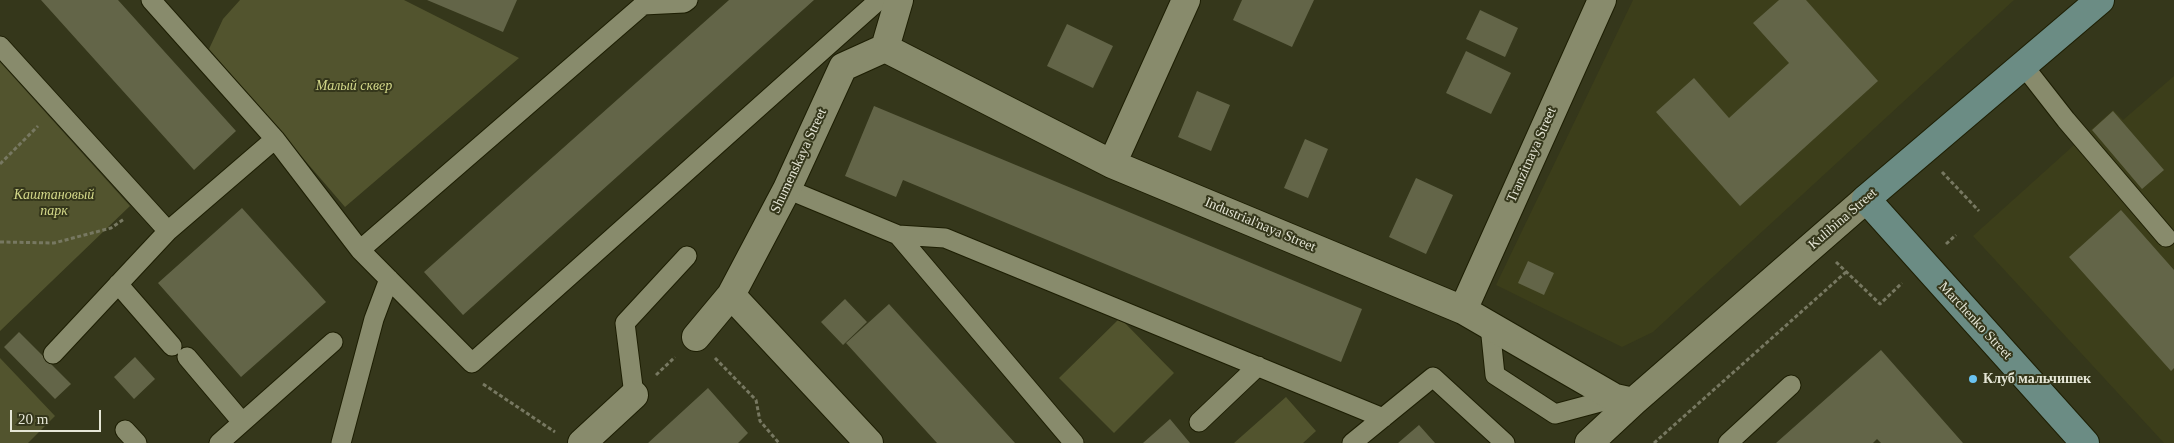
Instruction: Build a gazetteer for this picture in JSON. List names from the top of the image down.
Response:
{
  "streets": {
    "street": [
      "Tranzitnaya Street",
      "Shumenskaya Street",
      "Kulibina Street",
      "Industrial'naya Street",
      "Marchenko Street"
    ]
  },
  "crossings": [
    ["Tranzitnaya Street", "Industrial'naya Street"],
    ["Shumenskaya Street", "Industrial'naya Street"],
    ["Kulibina Street", "Industrial'naya Street"],
    ["Kulibina Street", "Marchenko Street"]
  ],
  "parks": ["Малый сквер", "Каштановый парк"],
  "places": ["Клуб мальчишек"],
  "scale_bar": "20 m"
}
